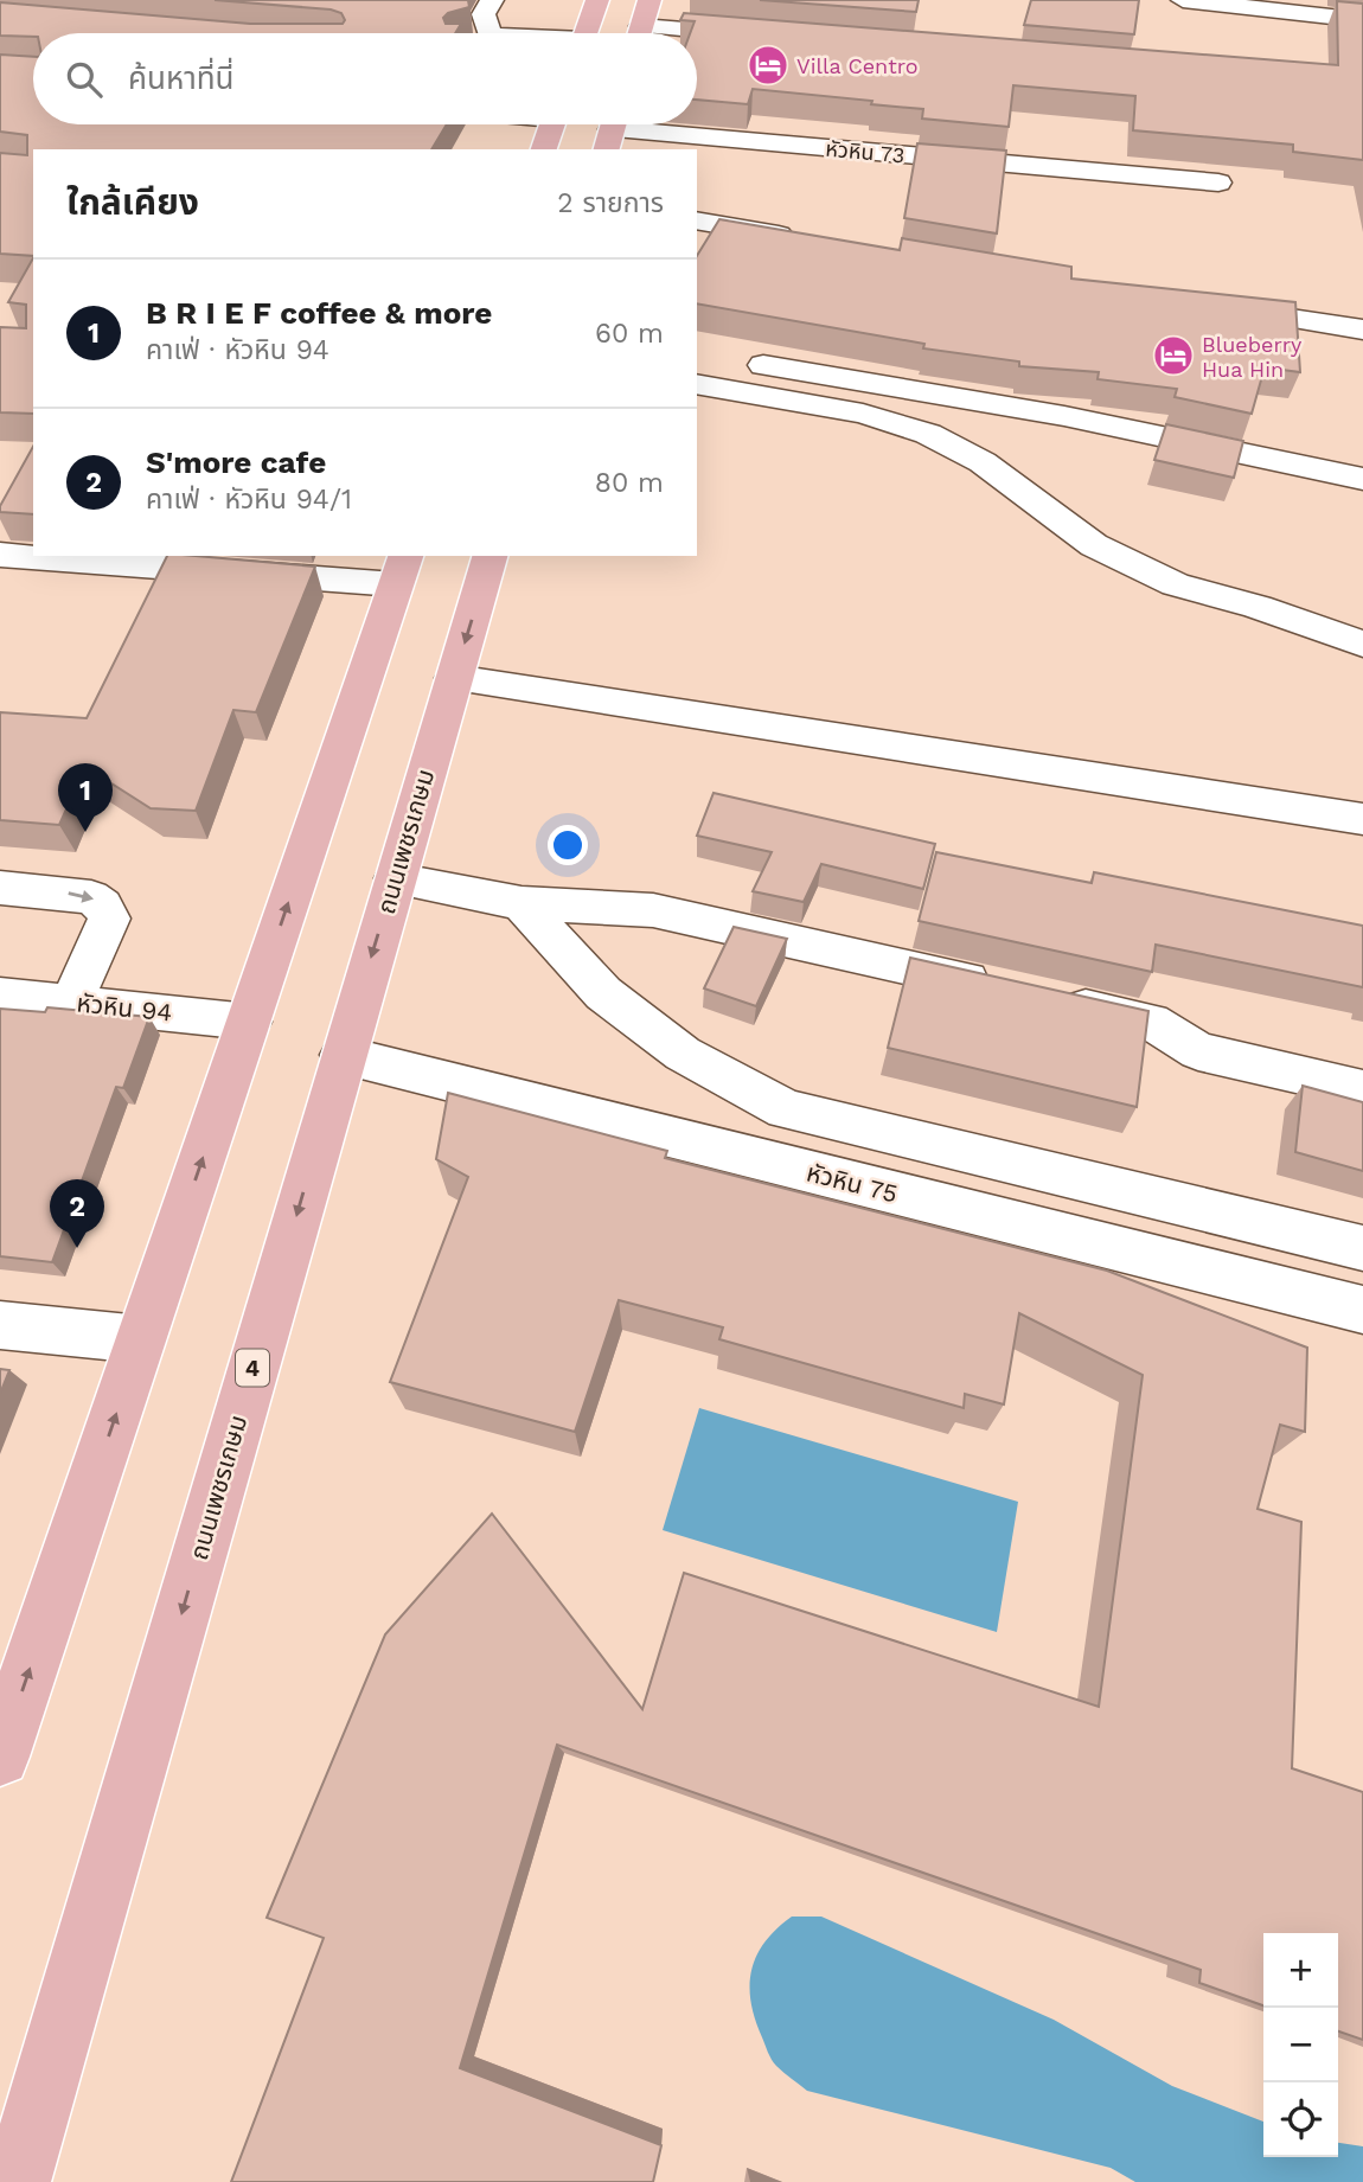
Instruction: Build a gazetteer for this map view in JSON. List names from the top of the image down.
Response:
{
  "streets": {
    "main road": ["ถนนเพชรเกษม", "4"],
    "street": ["หัวหิน 73", "หัวหิน 94", "หัวหิน 75"]
  },
  "crossings": [
    ["ถนนเพชรเกษม", "หัวหิน 75"]
  ],
  "places": {
    "hotel": ["Villa Centro", "Blueberry Hua Hin"]
  },
  "page": {
    "search": "ค้นหาที่นี่",
    "heading": ["ใกล้เคียง", "2 รายการ"],
    "list": [
      {
        "mark": "1",
        "name": "B R I E F coffee & more",
        "note": "คาเฟ่ · หัวหิน 94",
        "value": "60 m"
      },
      {
        "mark": "2",
        "name": "S'more cafe",
        "note": "คาเฟ่ · หัวหิน 94/1",
        "value": "80 m"
      }
    ],
    "pins": ["1", "2"],
    "map_buttons": ["+", "−"]
  }
}
